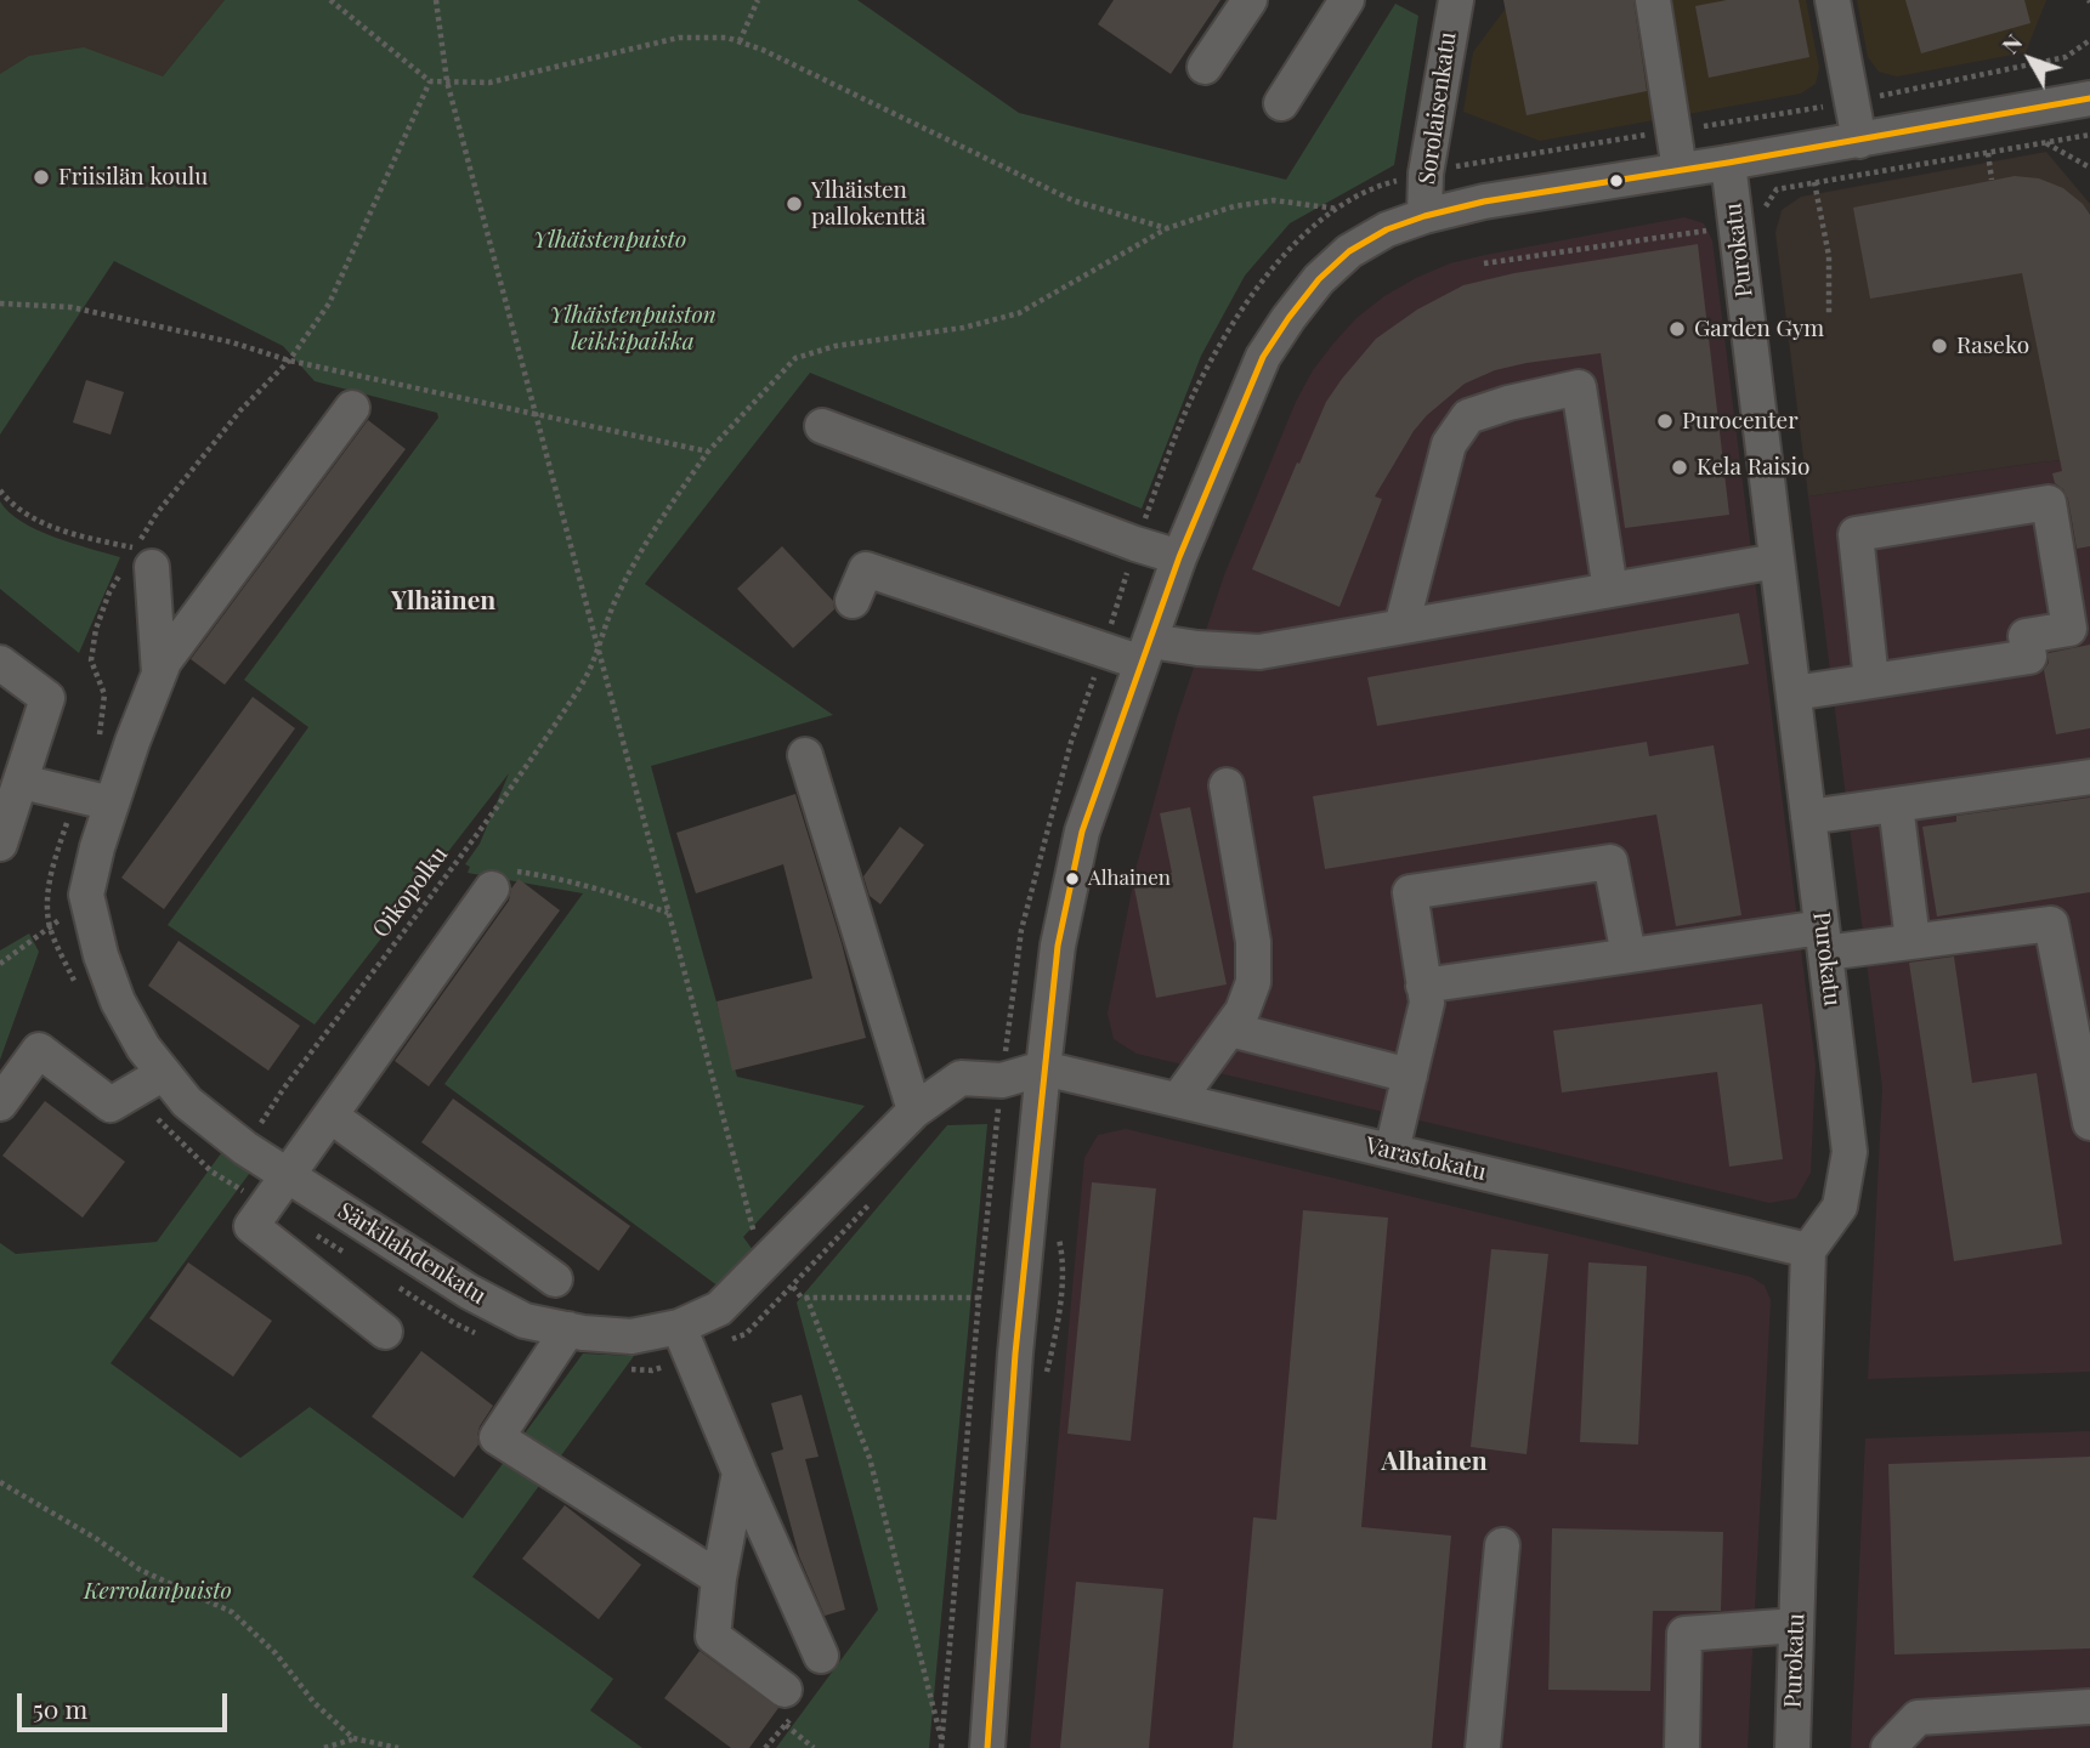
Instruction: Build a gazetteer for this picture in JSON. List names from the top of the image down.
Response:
{
  "streets": {
    "street": [
      "Sorolaisenkatu",
      "Purokatu",
      "Varastokatu",
      "Särkilahdenkatu"
    ],
    "path": ["Oikopolku"]
  },
  "crossings": [
    ["Purokatu", "Varastokatu"],
    ["Oikopolku", "Särkilahdenkatu"],
    ["Varastokatu", "Särkilahdenkatu"]
  ],
  "districts": ["Ylhäinen", "Alhainen"],
  "parks": ["Ylhäistenpuisto", "Ylhäistenpuiston leikkipaikka", "Kerrolanpuisto"],
  "places": [
    "Friisilän koulu",
    "Ylhäisten pallokenttä",
    "Garden Gym",
    "Raseko",
    "Purocenter",
    "Kela Raisio",
    "Alhainen"
  ],
  "scale_bar": "50 m",
  "north": "top left"
}
